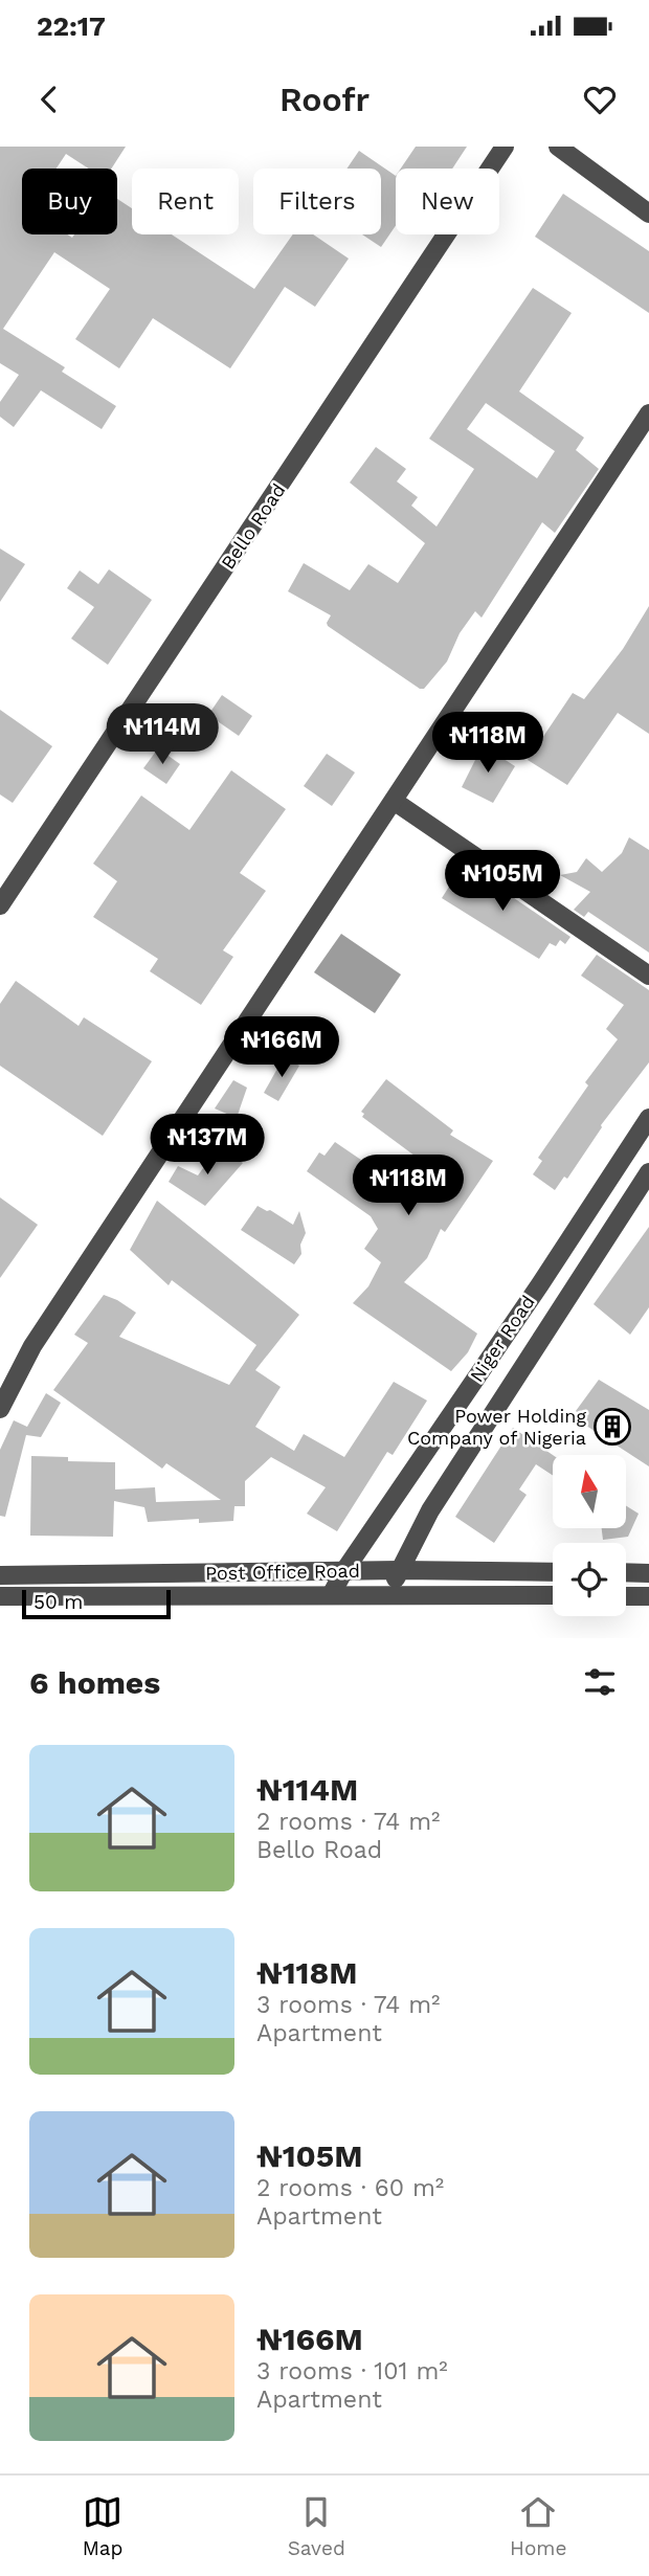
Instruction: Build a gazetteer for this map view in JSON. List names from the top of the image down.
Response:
{
  "streets": {
    "street": ["Bello Road", "Niger Road", "Post Office Road"]
  },
  "crossings": [
    ["Niger Road", "Post Office Road"]
  ],
  "places": {
    "building": ["Power Holding Company of Nigeria"]
  },
  "scale_bar": "50 m",
  "north": "top",
  "page": {
    "status": "22:17",
    "header": "Roofr",
    "chip": [
      "Buy",
      "Rent",
      "Filters",
      "New"
    ],
    "price": [
      "₦114M",
      "₦118M",
      "₦105M",
      "₦166M",
      "₦137M",
      "₦118M"
    ],
    "scale": "50 m",
    "heading": "6 homes",
    "list": [
      {
        "name": "₦114M",
        "note": "2 rooms · 74 m² · Bello Road"
      },
      {
        "name": "₦118M",
        "note": "3 rooms · 74 m² · Apartment"
      },
      {
        "name": "₦105M",
        "note": "2 rooms · 60 m² · Apartment"
      },
      {
        "name": "₦166M",
        "note": "3 rooms · 101 m² · Apartment"
      }
    ],
    "tabs": ["Map", "Saved", "Home"]
  }
}
